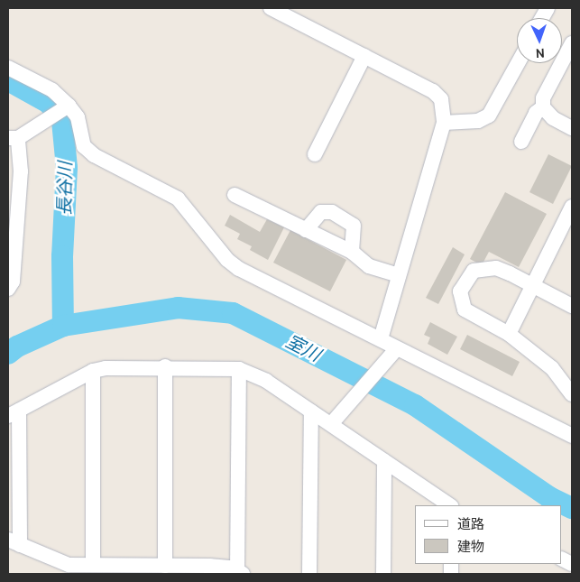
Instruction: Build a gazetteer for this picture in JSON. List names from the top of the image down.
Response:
{
  "water": ["長谷川", "室川"],
  "legend": ["道路", "建物"],
  "north": "bottom"
}
